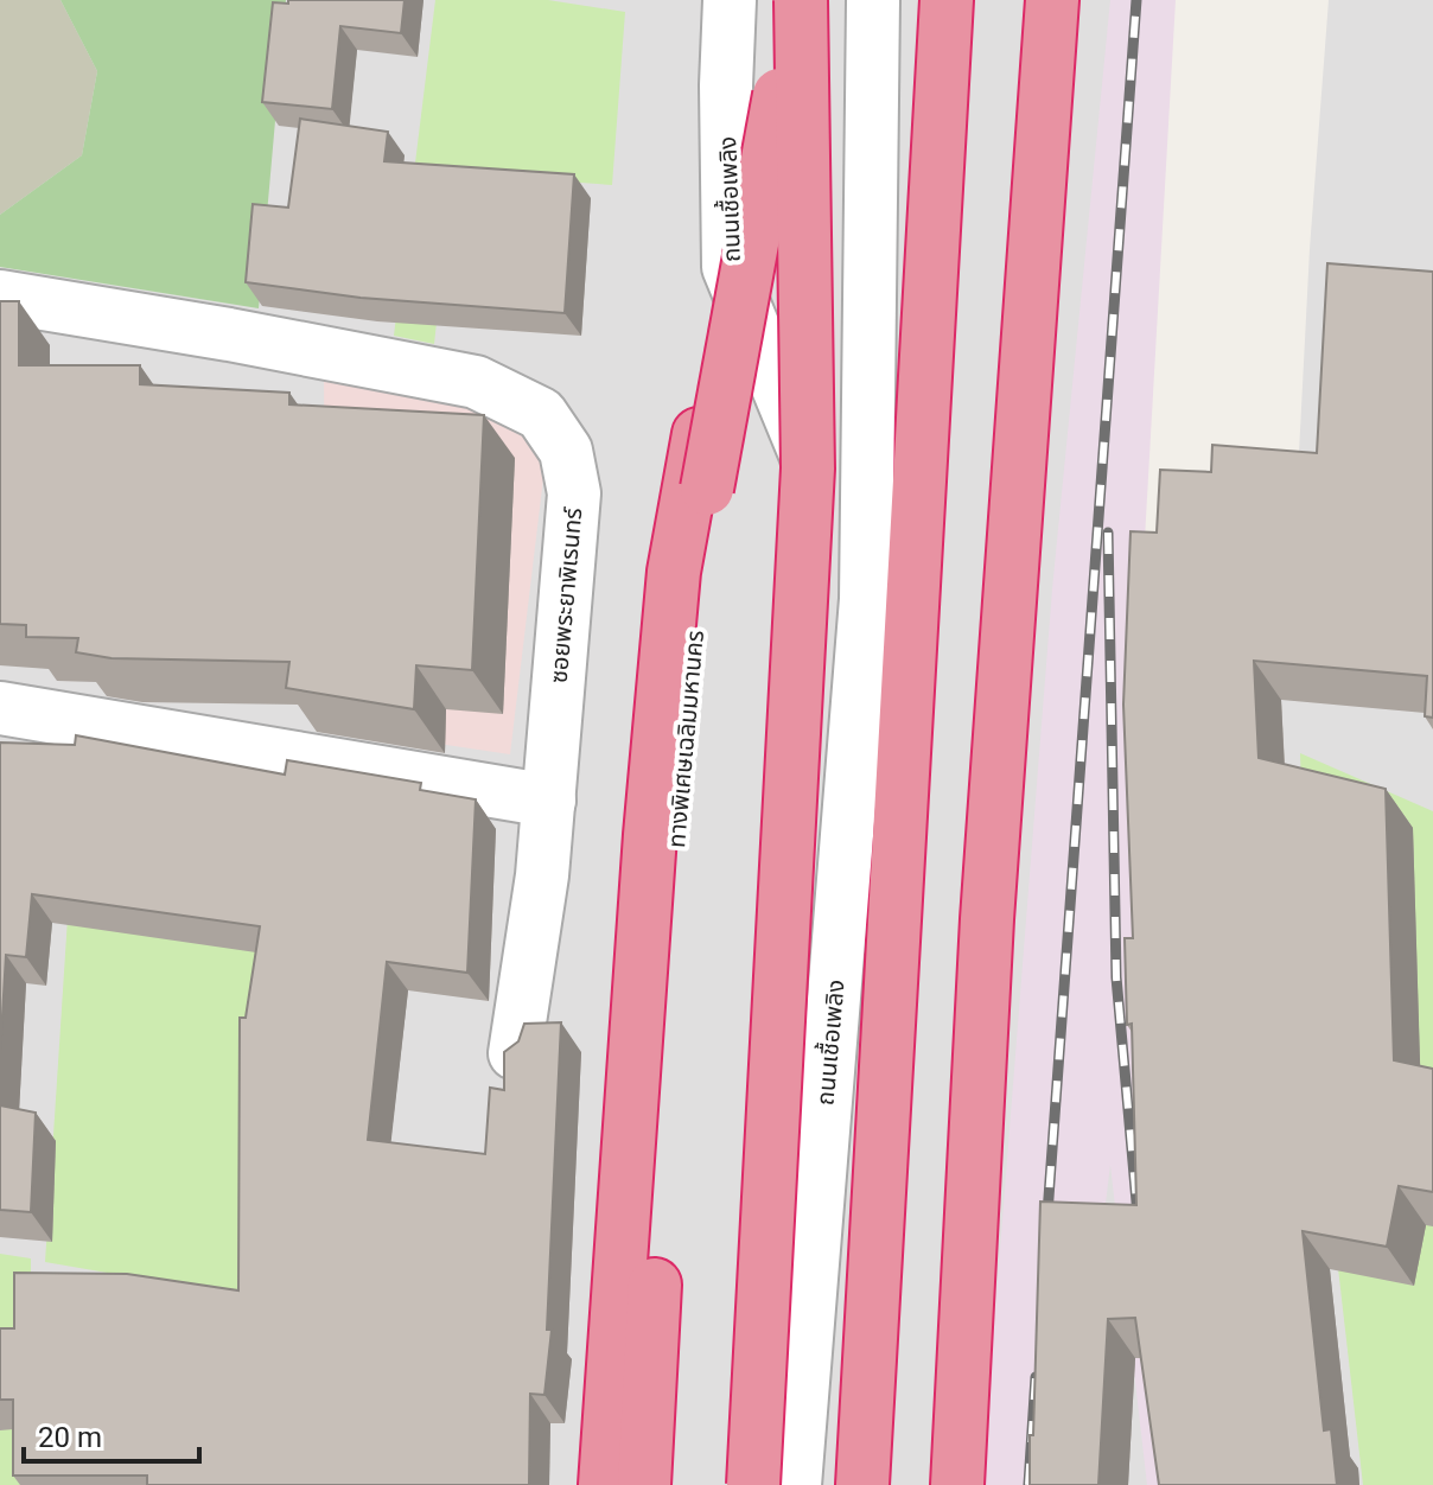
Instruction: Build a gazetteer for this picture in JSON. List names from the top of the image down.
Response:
{
  "streets": {
    "highway": ["ทางพิเศษเฉลิมมหานคร"],
    "street": ["ถนนเชื้อเพลิง", "ซอยพระยาพิเรนทร์"]
  },
  "scale_bar": "20 m"
}
